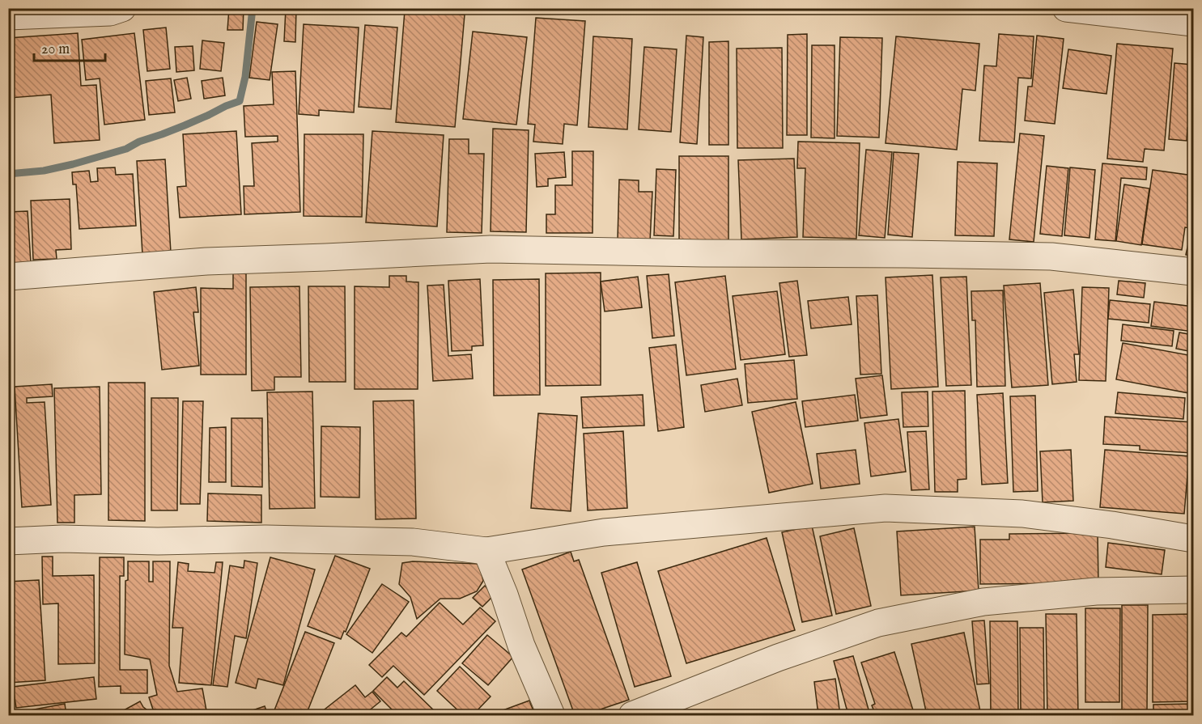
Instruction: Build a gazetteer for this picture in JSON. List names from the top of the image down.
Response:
{
  "scale_bar": "20 m"
}
